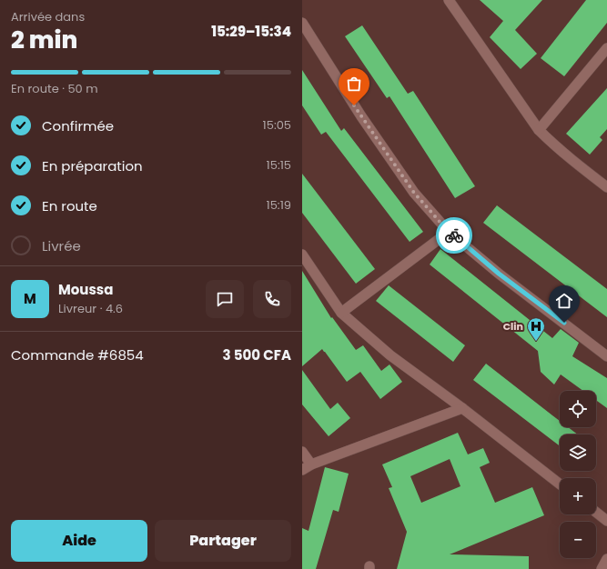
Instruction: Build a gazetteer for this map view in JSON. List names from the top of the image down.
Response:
{
  "places": {
    "hospital": ["Clin"]
  },
  "page": {
    "heading": ["2 min", "Arrivée dans", "15:29–15:34"],
    "panel": [
      "Moussa",
      "Livreur · 4.6",
      "Commande #6854",
      "3 500 CFA"
    ],
    "bar": "En route · 50 m",
    "list": [
      ["Confirmée", "15:05"],
      ["En préparation", "15:15"],
      ["En route", "15:19"],
      "Livrée"
    ],
    "round": "M",
    "map_buttons": ["+", "−"],
    "buttons": ["Aide", "Partager"]
  }
}
